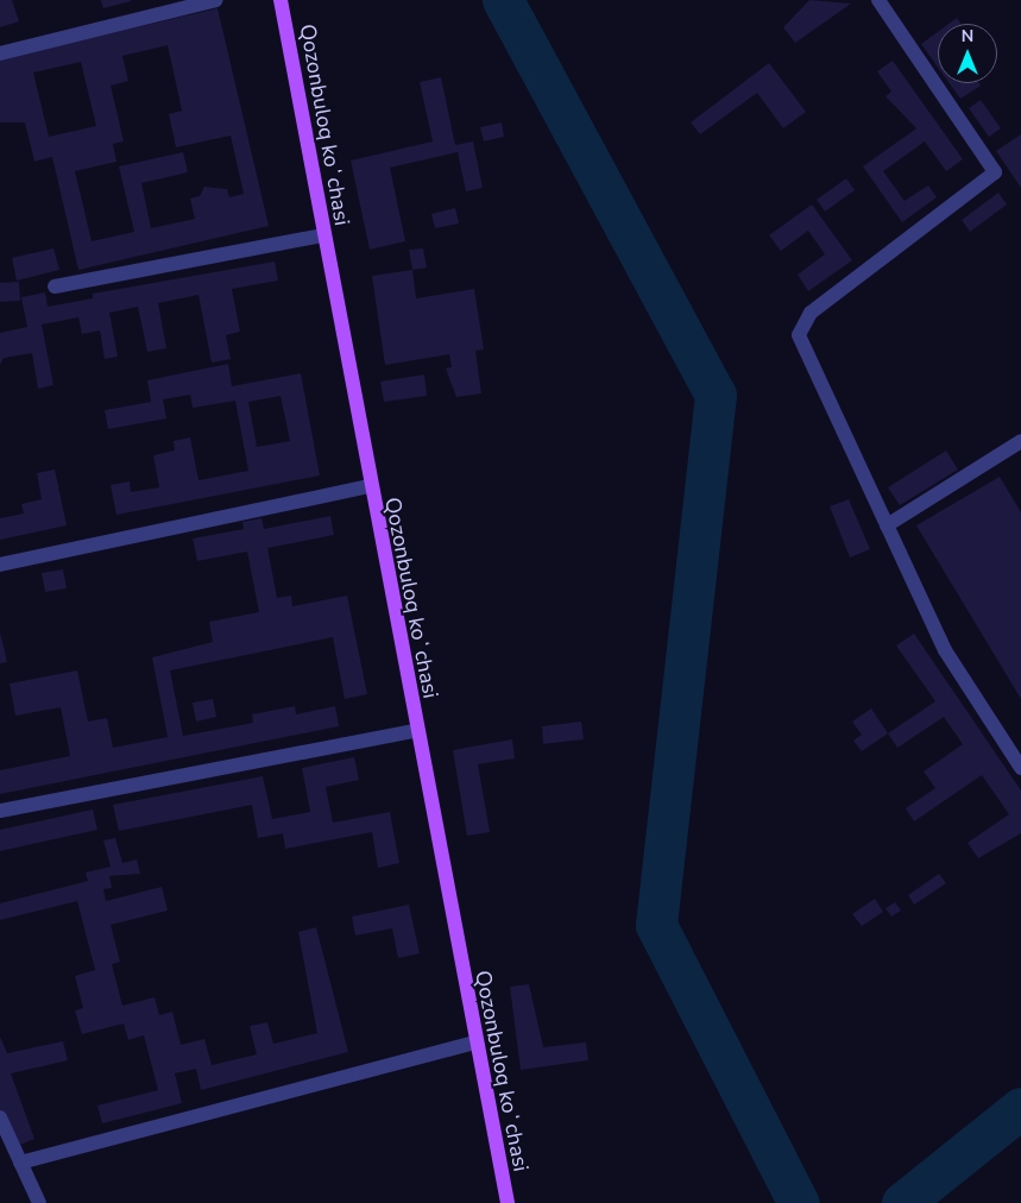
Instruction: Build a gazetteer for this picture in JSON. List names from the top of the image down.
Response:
{
  "streets": {
    "main road": ["Qozonbuloq koʻchasi"]
  },
  "north": "top"
}
